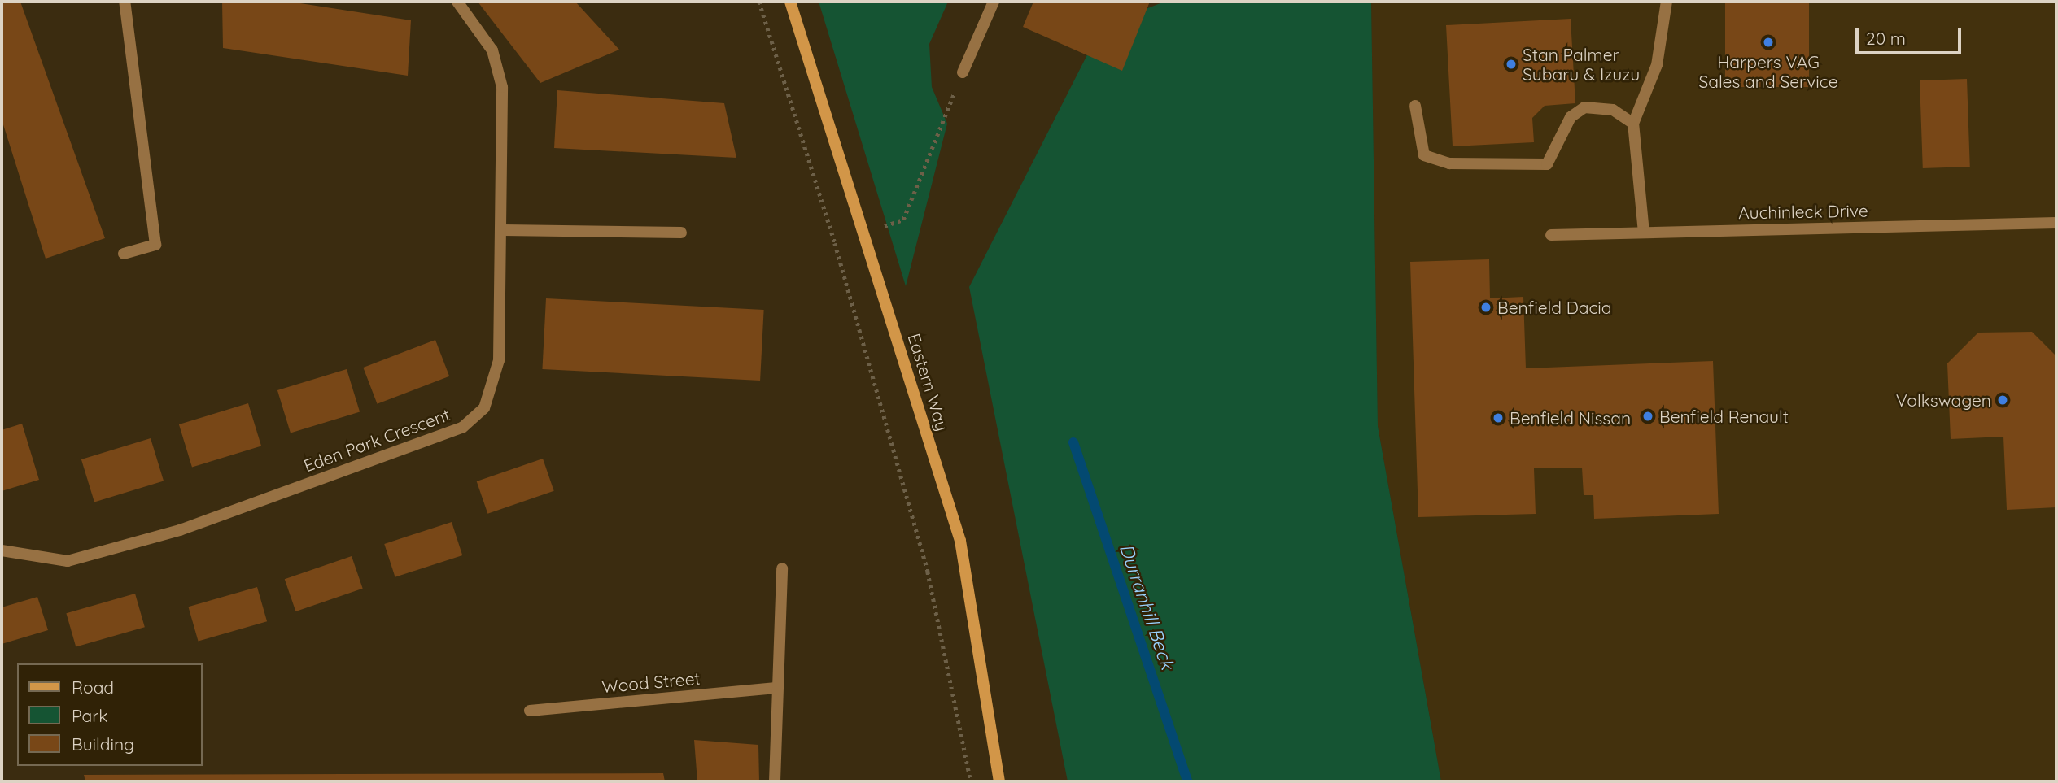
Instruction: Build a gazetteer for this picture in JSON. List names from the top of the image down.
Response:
{
  "streets": {
    "street": [
      "Auchinleck Drive",
      "Eastern Way",
      "Eden Park Crescent",
      "Wood Street"
    ]
  },
  "water": ["Durranhill Beck"],
  "places": [
    "Harpers VAG Sales and Service",
    "Stan Palmer Subaru & Izuzu",
    "Benfield Dacia",
    "Volkswagen",
    "Benfield Renault",
    "Benfield Nissan"
  ],
  "legend": ["Road", "Park", "Building"],
  "scale_bar": "20 m"
}
